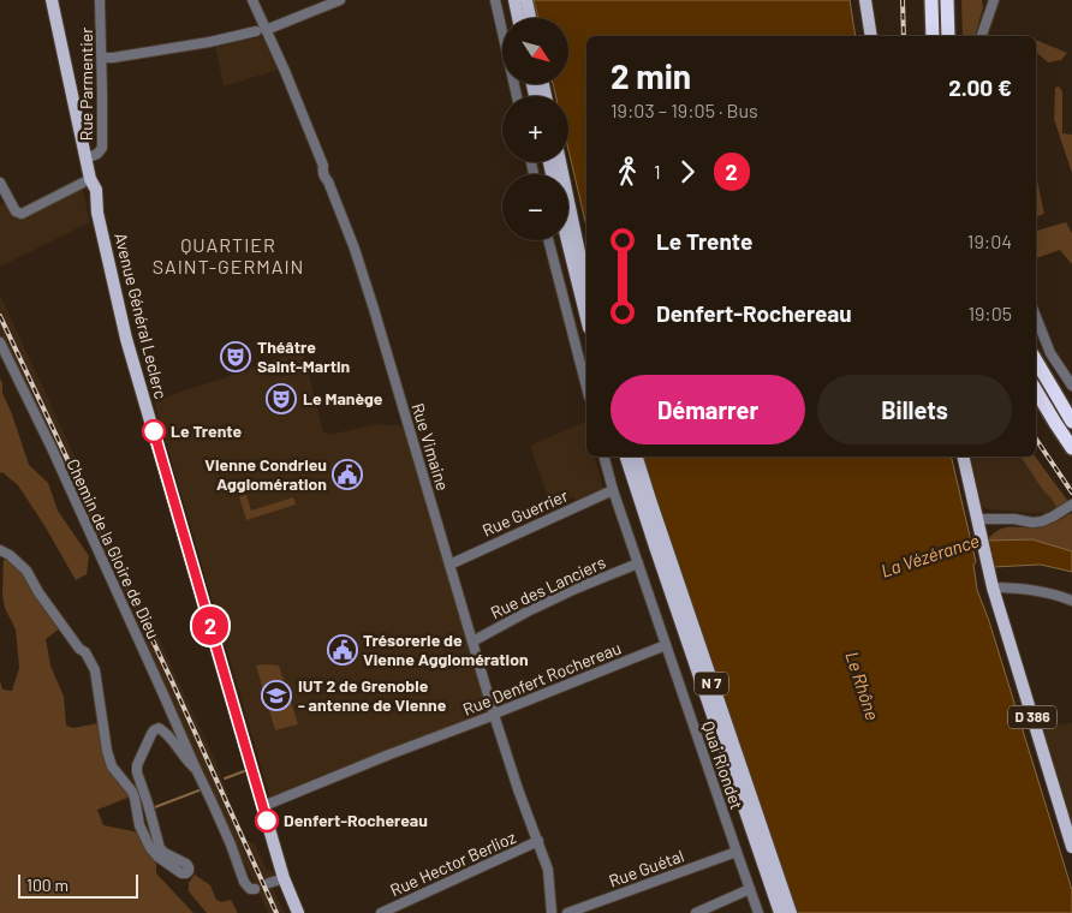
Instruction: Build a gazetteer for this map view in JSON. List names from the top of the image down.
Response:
{
  "streets": {
    "main road": ["Avenue Général Leclerc", "N 7", "D 386"],
    "street": [
      "Rue Parmentier",
      "Rue Vimaine",
      "Rue Guerrier",
      "Chemin de la Gloire de Dieu",
      "Rue des Lanciers",
      "Rue Denfert Rochereau",
      "Quai Riondet",
      "Rue Hector Berlioz",
      "Rue Guétal"
    ]
  },
  "crossings": [
    ["Rue Parmentier", "Avenue Général Leclerc"],
    ["Avenue Général Leclerc", "Rue Denfert Rochereau"],
    ["Rue Vimaine", "Rue Guerrier"],
    ["Rue Vimaine", "Rue des Lanciers"],
    ["Rue Vimaine", "Rue Denfert Rochereau"],
    ["Rue Vimaine", "Rue Hector Berlioz"],
    ["Rue Guerrier", "Quai Riondet"],
    ["Rue des Lanciers", "Quai Riondet"],
    ["Rue Denfert Rochereau", "Quai Riondet"],
    ["Quai Riondet", "Rue Guétal"]
  ],
  "districts": ["QUARTIER SAINT-GERMAIN"],
  "water": ["La Vézérance", "Le Rhône"],
  "places": {
    "theatre": ["Théâtre Saint-Martin", "Le Manège"],
    "other": ["Le Trente", "Denfert-Rochereau"],
    "public building": ["Vienne Condrieu Agglomération", "Trésorerie de Vienne Agglomération"],
    "school or university": ["IUT 2 de Grenoble - antenne de Vienne"]
  },
  "lines": ["bus line 2"],
  "scale_bar": "100 m",
  "north": "bottom right",
  "page": {
    "on_map": "2",
    "map_buttons": ["+", "−"],
    "heading": ["2 min", "19:03 – 19:05 · Bus", "2.00 €"],
    "legs": ["1", "2"],
    "list": [
      {
        "name": "Le Trente",
        "value": "19:04"
      },
      {
        "name": "Denfert-Rochereau",
        "value": "19:05"
      }
    ],
    "buttons": ["Démarrer", "Billets"],
    "scale": "100 m"
  }
}
